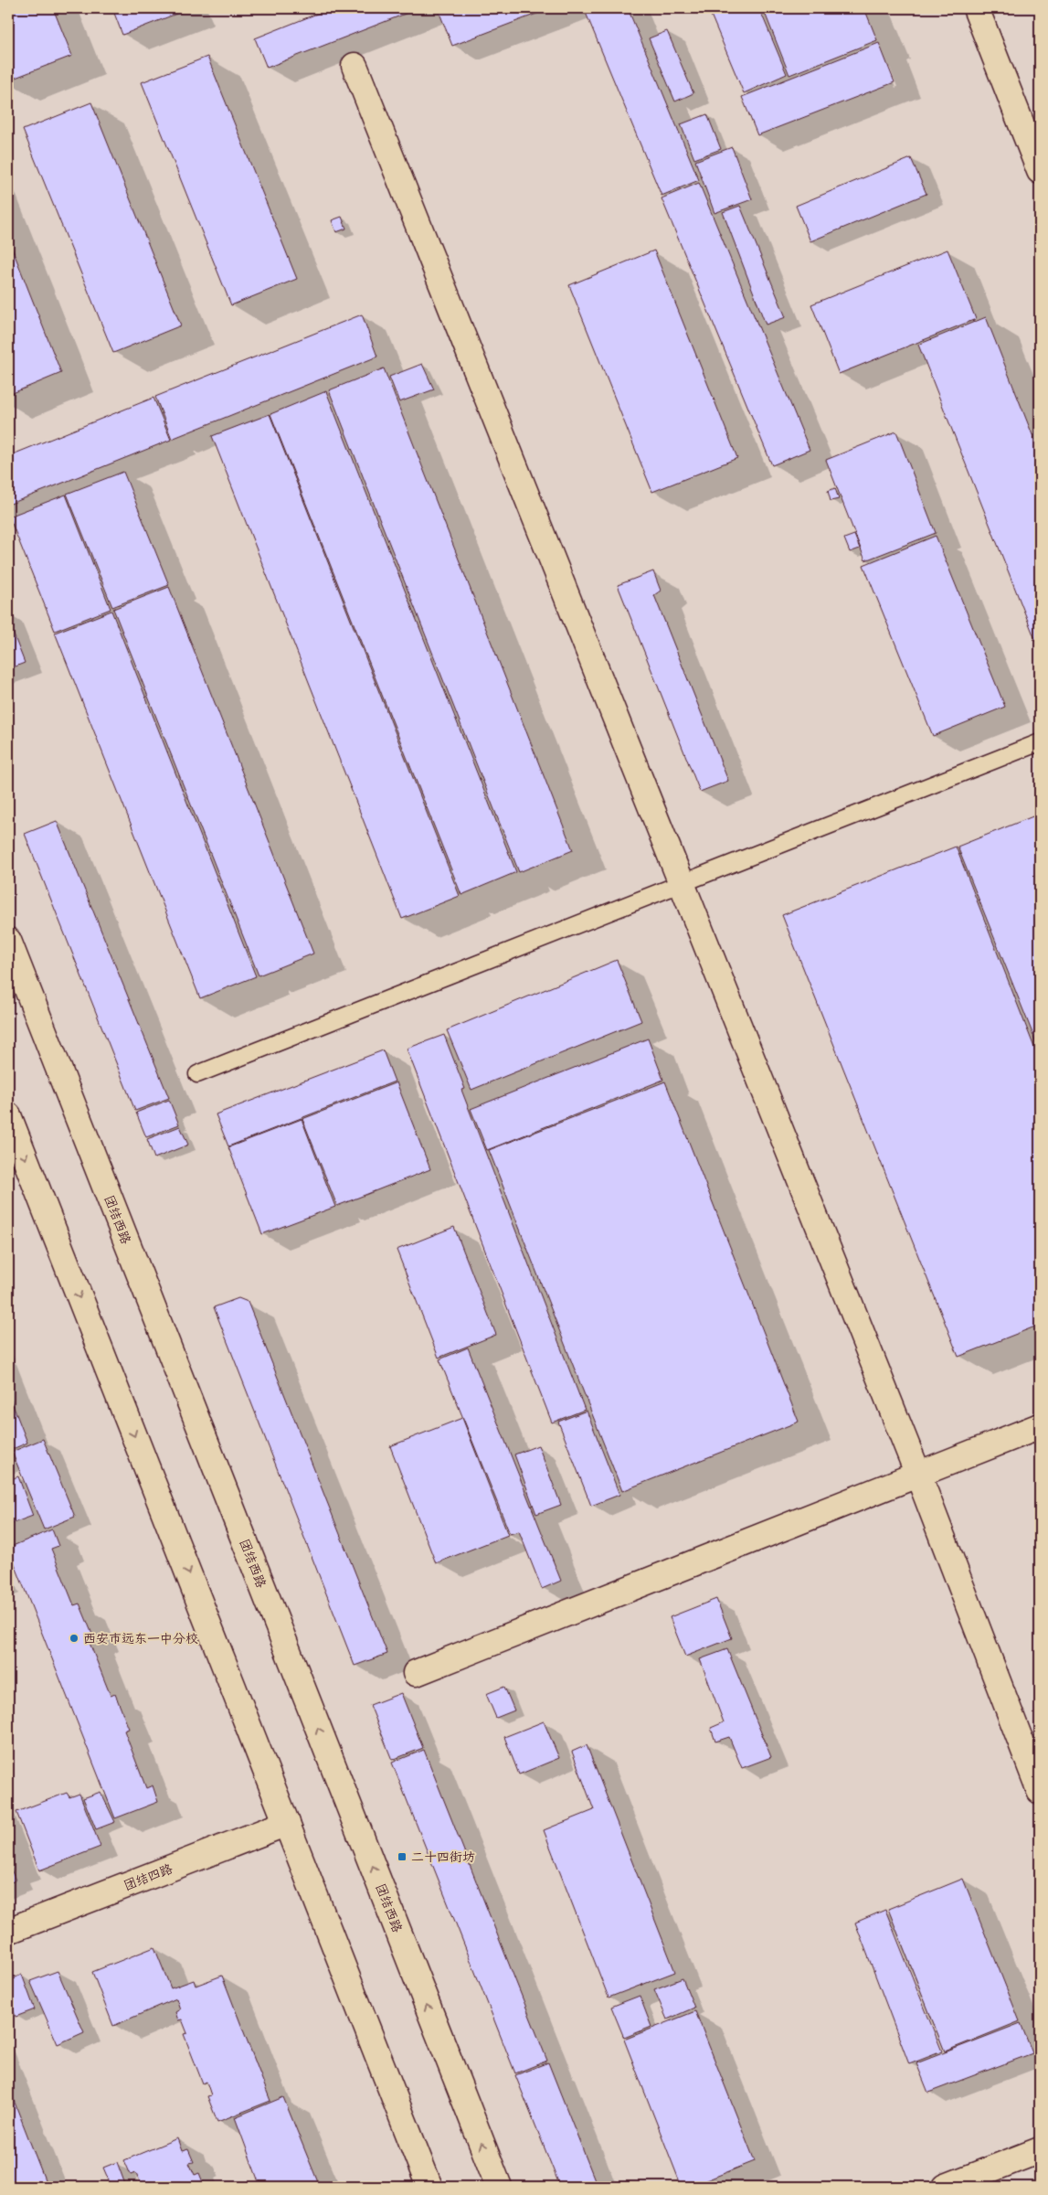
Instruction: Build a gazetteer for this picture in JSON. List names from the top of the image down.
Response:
{
  "streets": {
    "street": ["团结西路", "团结四路"]
  },
  "places": {
    "other": ["西安市远东一中分校"],
    "transit": ["二十四街坊"]
  }
}
